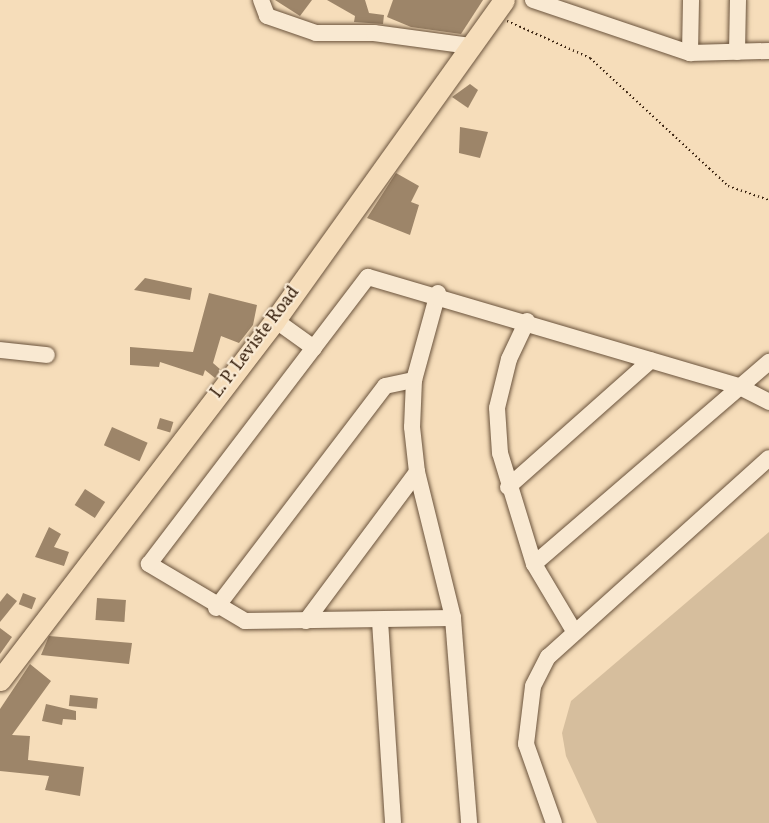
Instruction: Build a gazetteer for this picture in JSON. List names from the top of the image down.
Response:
{
  "streets": {
    "main road": ["L. P. Leviste Road"]
  }
}
